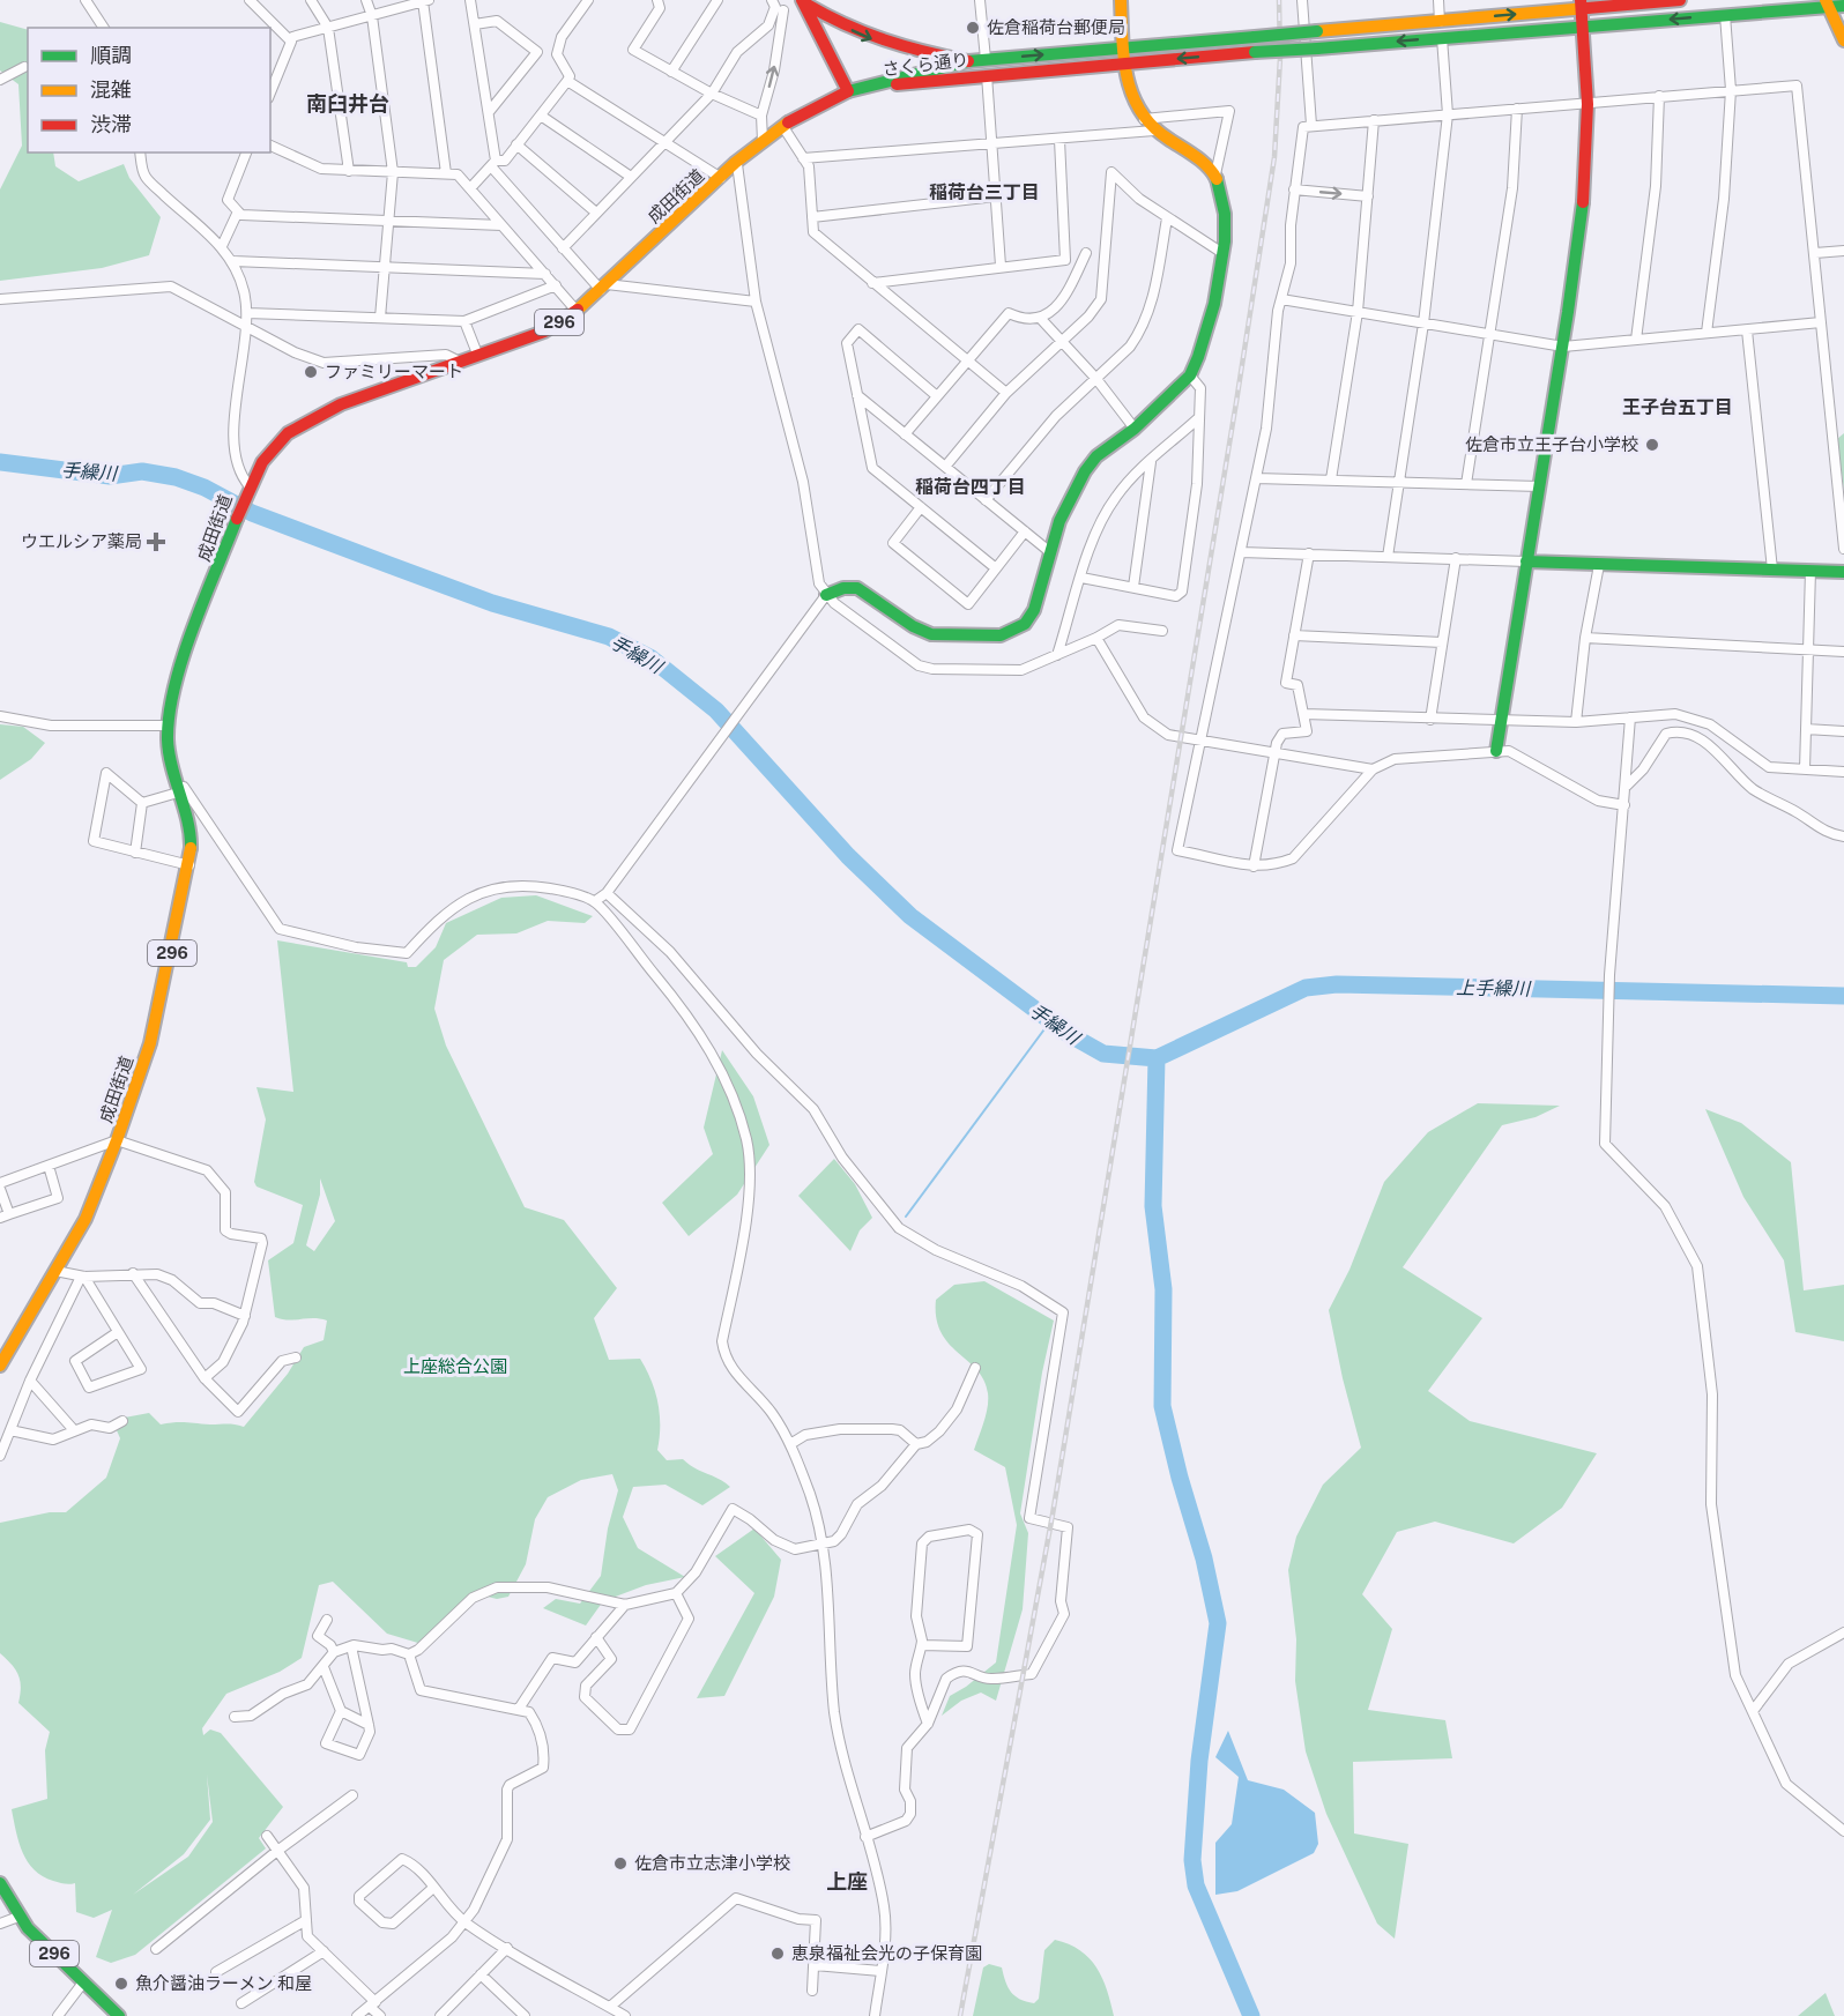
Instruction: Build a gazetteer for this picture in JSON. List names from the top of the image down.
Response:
{
  "streets": {
    "main road": ["さくら通り", "成田街道", "296"]
  },
  "crossings": [
    ["さくら通り", "成田街道"]
  ],
  "districts": [
    "南臼井台",
    "稲荷台三丁目",
    "王子台五丁目",
    "稲荷台四丁目",
    "上座"
  ],
  "water": ["手繰川", "上手繰川"],
  "parks": ["上座総合公園"],
  "places": {
    "other": [
      "佐倉稲荷台郵便局",
      "ファミリーマート",
      "佐倉市立王子台小学校",
      "佐倉市立志津小学校",
      "恵泉福祉会光の子保育園",
      "魚介醤油ラーメン 和屋"
    ],
    "health": ["ウエルシア薬局"]
  },
  "legend": ["順調", "混雑", "渋滞"]
}
